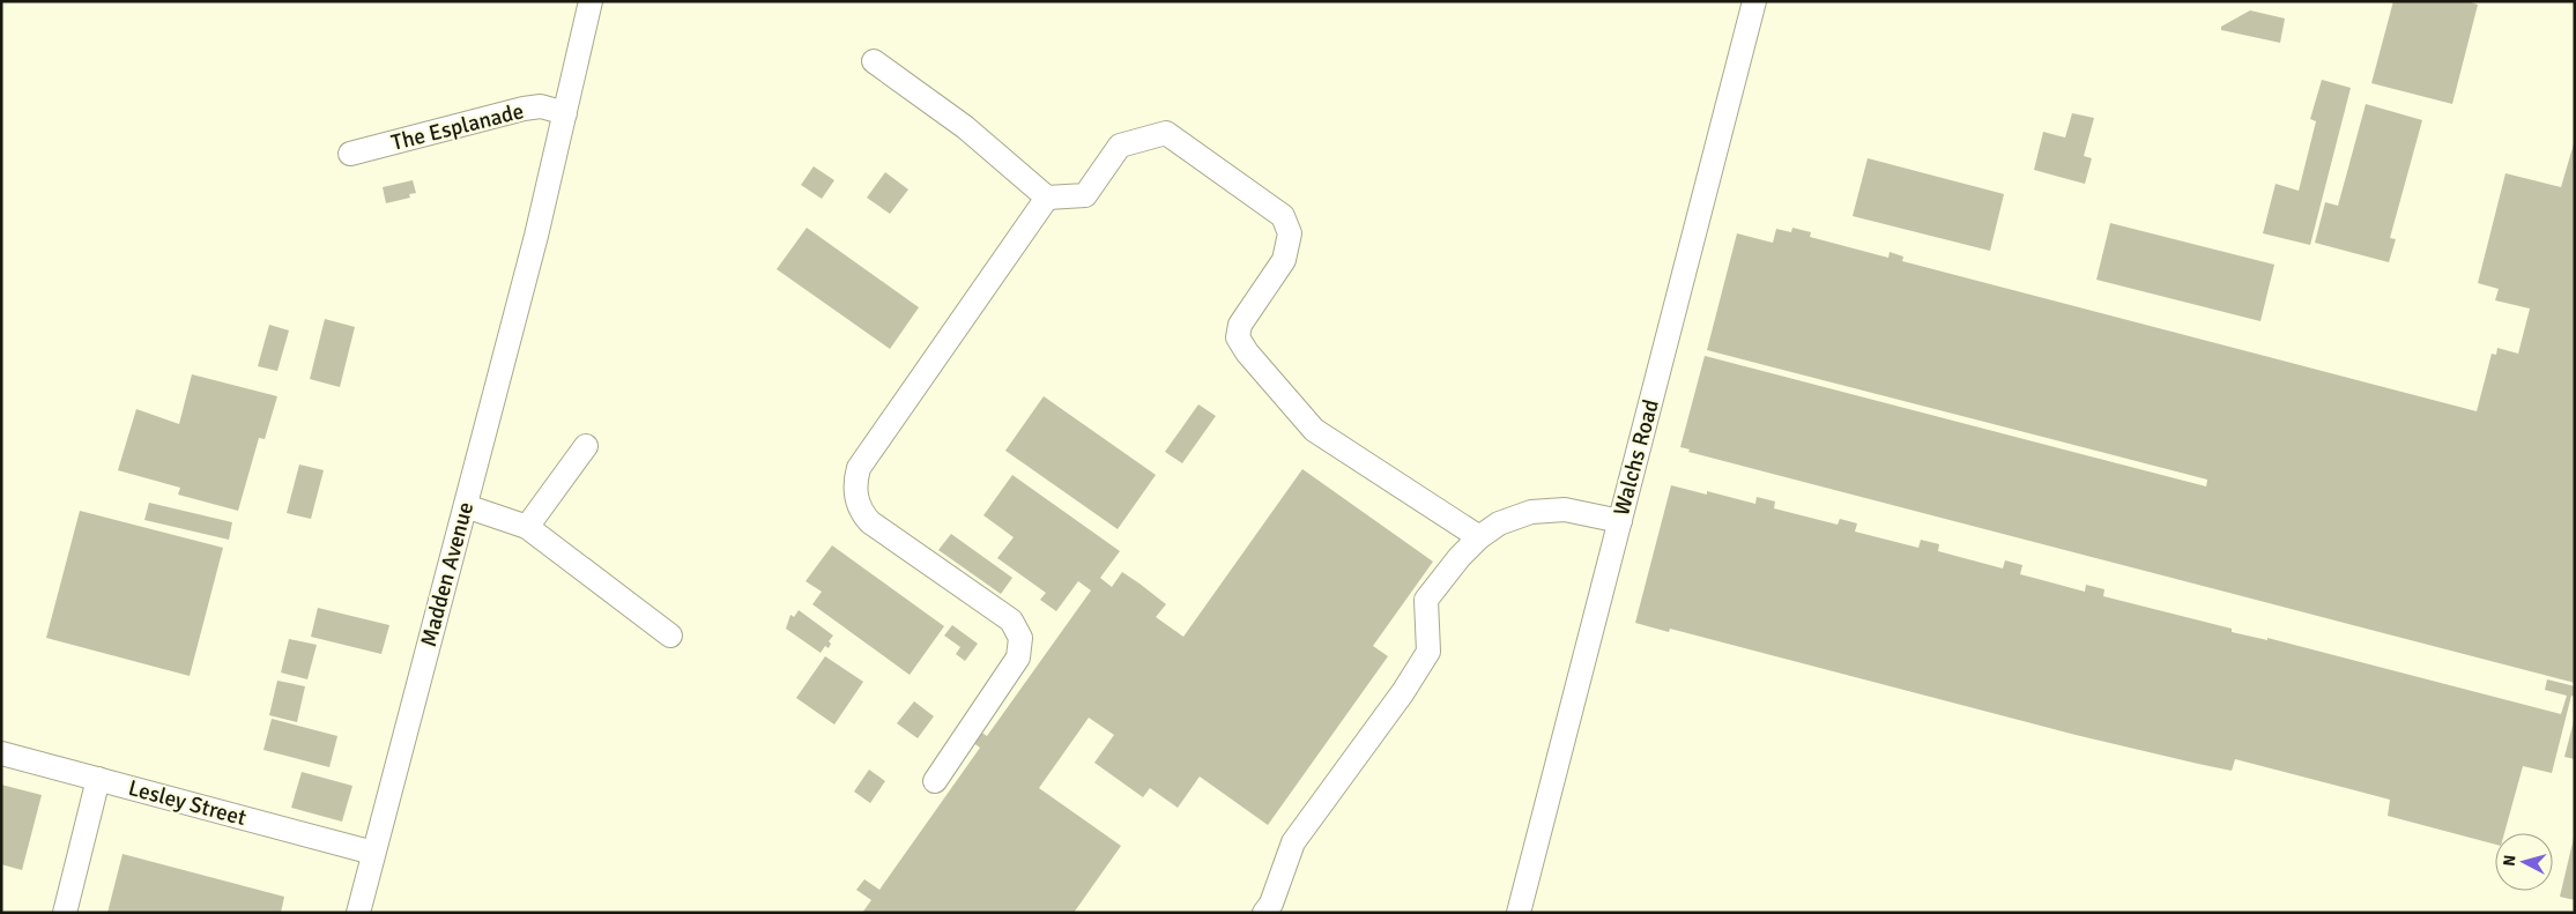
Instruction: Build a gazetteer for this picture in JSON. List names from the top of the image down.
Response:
{
  "streets": {
    "street": [
      "The Esplanade",
      "Walchs Road",
      "Madden Avenue",
      "Lesley Street"
    ]
  },
  "crossings": [
    ["The Esplanade", "Madden Avenue"],
    ["Madden Avenue", "Lesley Street"]
  ],
  "north": "left"
}
